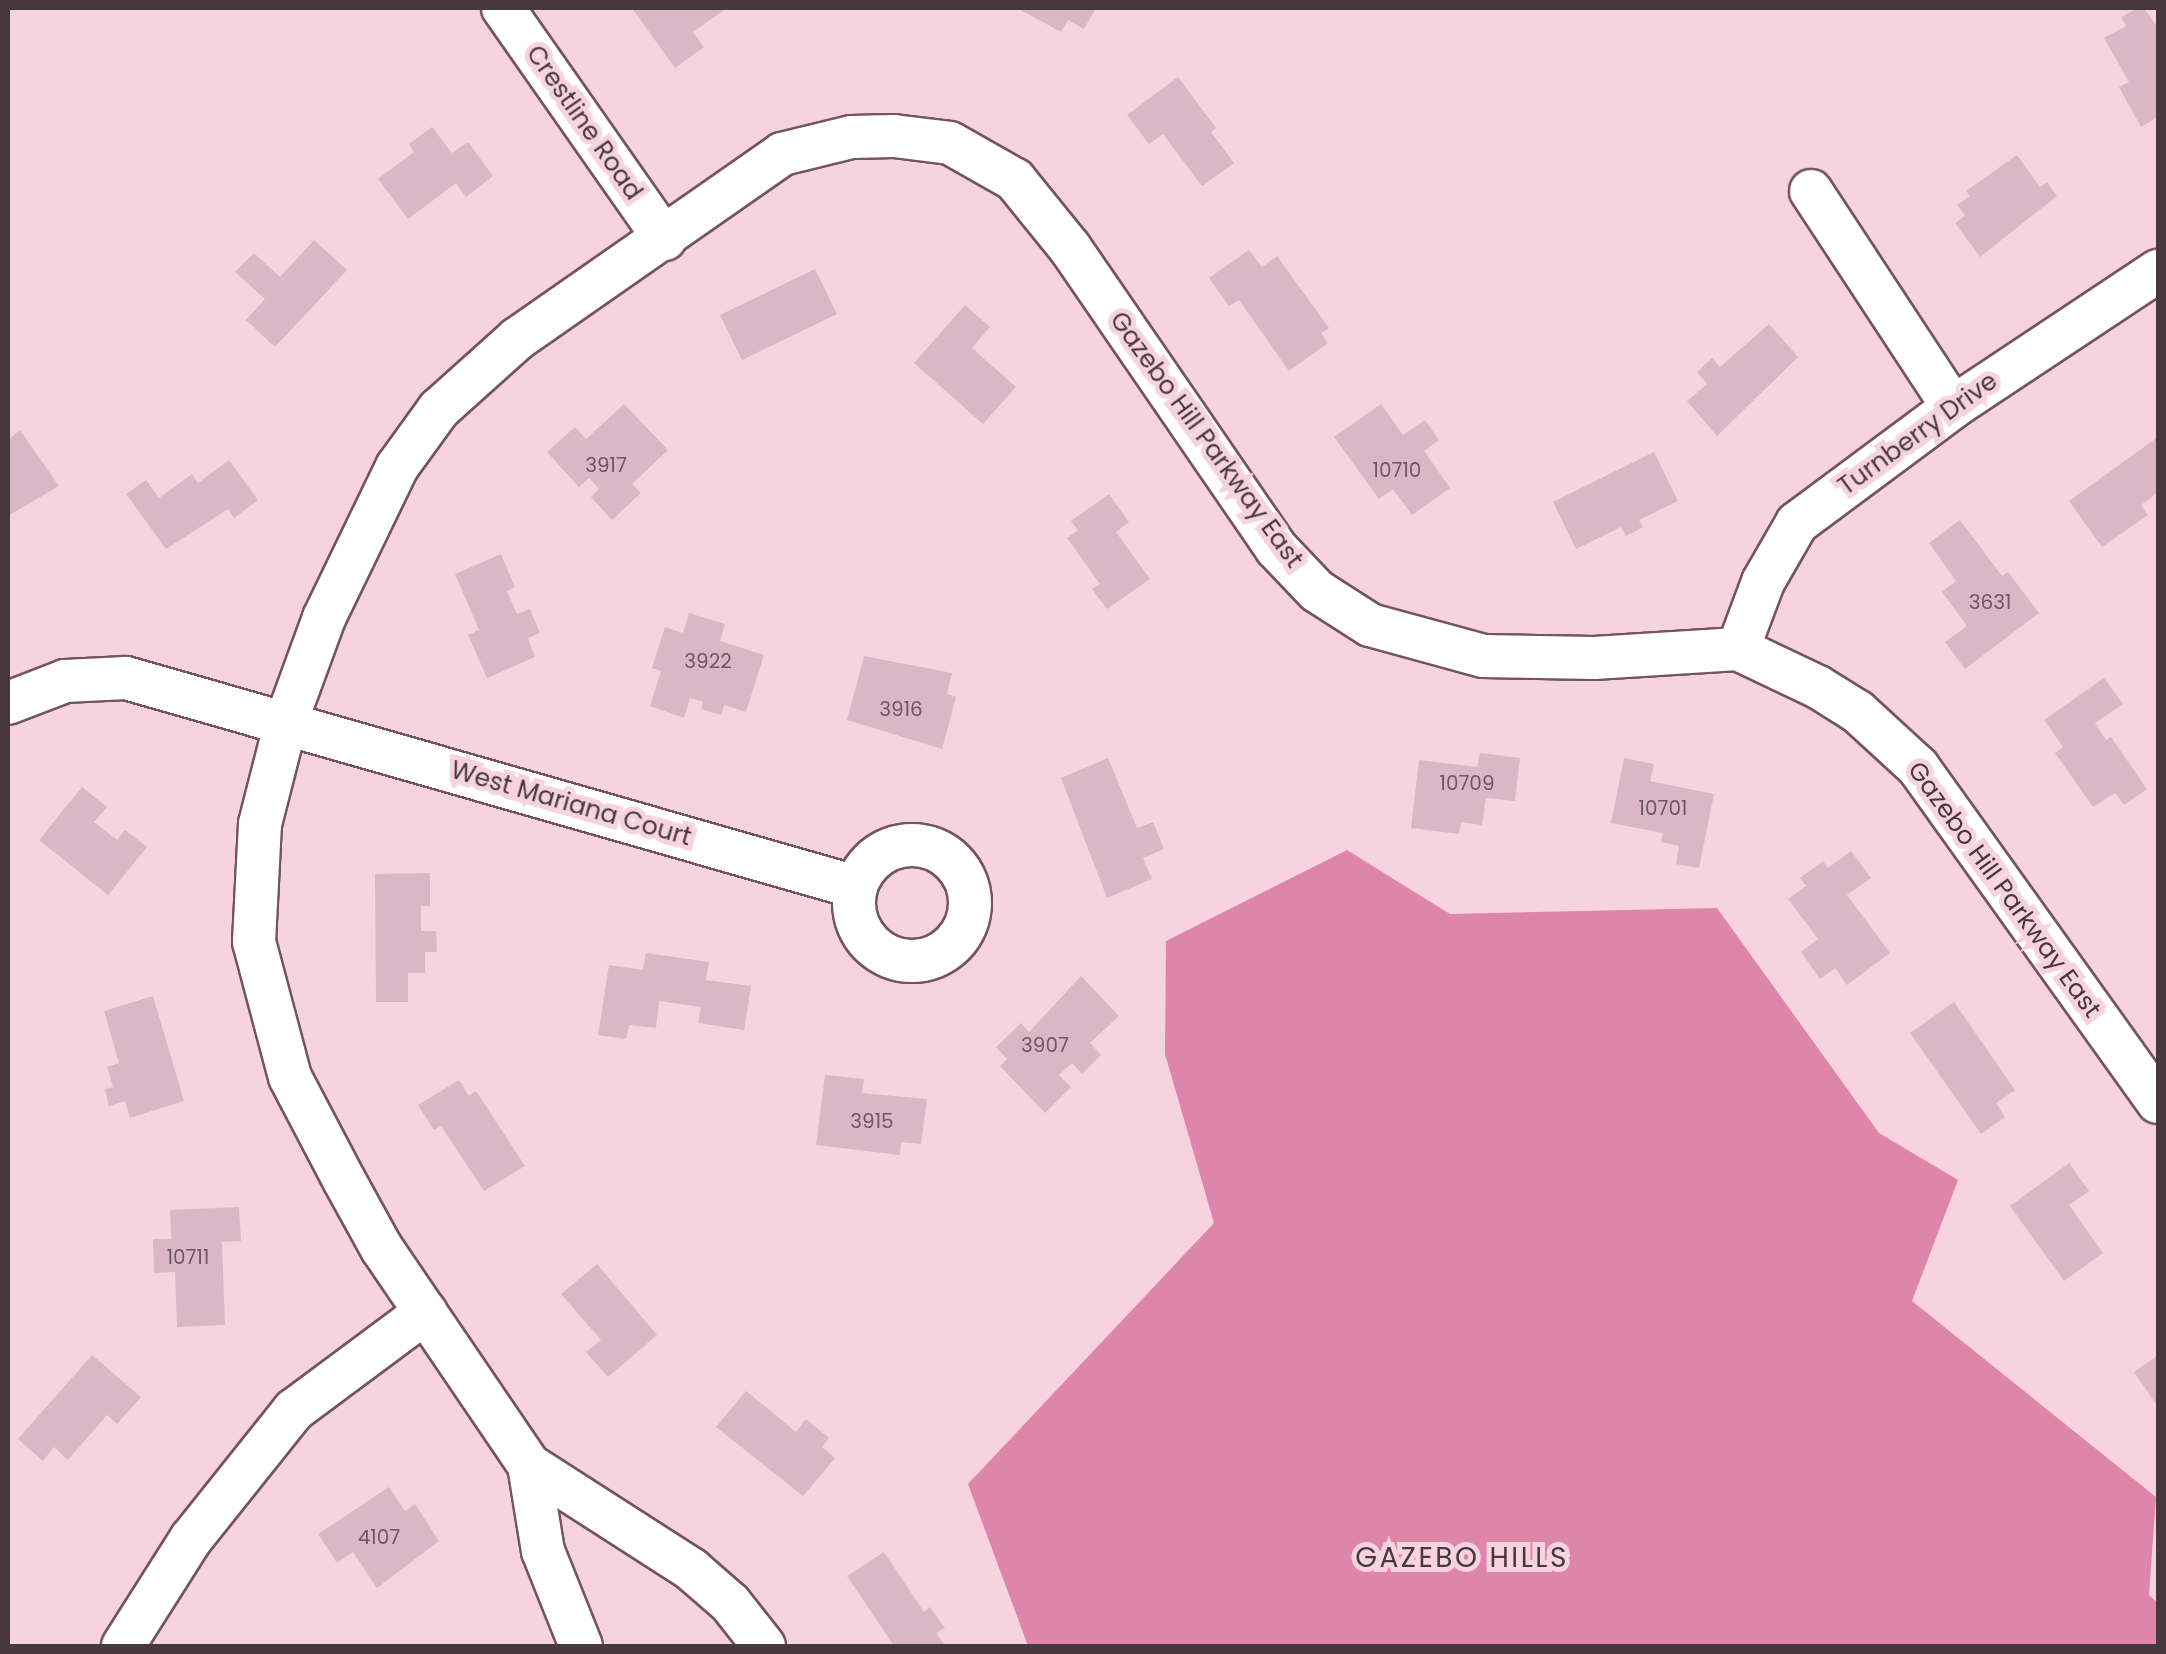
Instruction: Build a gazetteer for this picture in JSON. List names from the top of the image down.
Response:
{
  "streets": {
    "street": [
      "Crestline Road",
      "Turnberry Drive",
      "Gazebo Hill Parkway East",
      "West Mariana Court"
    ]
  },
  "crossings": [
    ["Crestline Road", "Gazebo Hill Parkway East"],
    ["Turnberry Drive", "Gazebo Hill Parkway East"],
    ["Gazebo Hill Parkway East", "West Mariana Court"]
  ],
  "districts": ["GAZEBO HILLS"],
  "house_numbers": [
    "3917",
    "10710",
    "3631",
    "3922",
    "3916",
    "10709",
    "10701",
    "3907",
    "3915",
    "10711",
    "4107"
  ]
}
